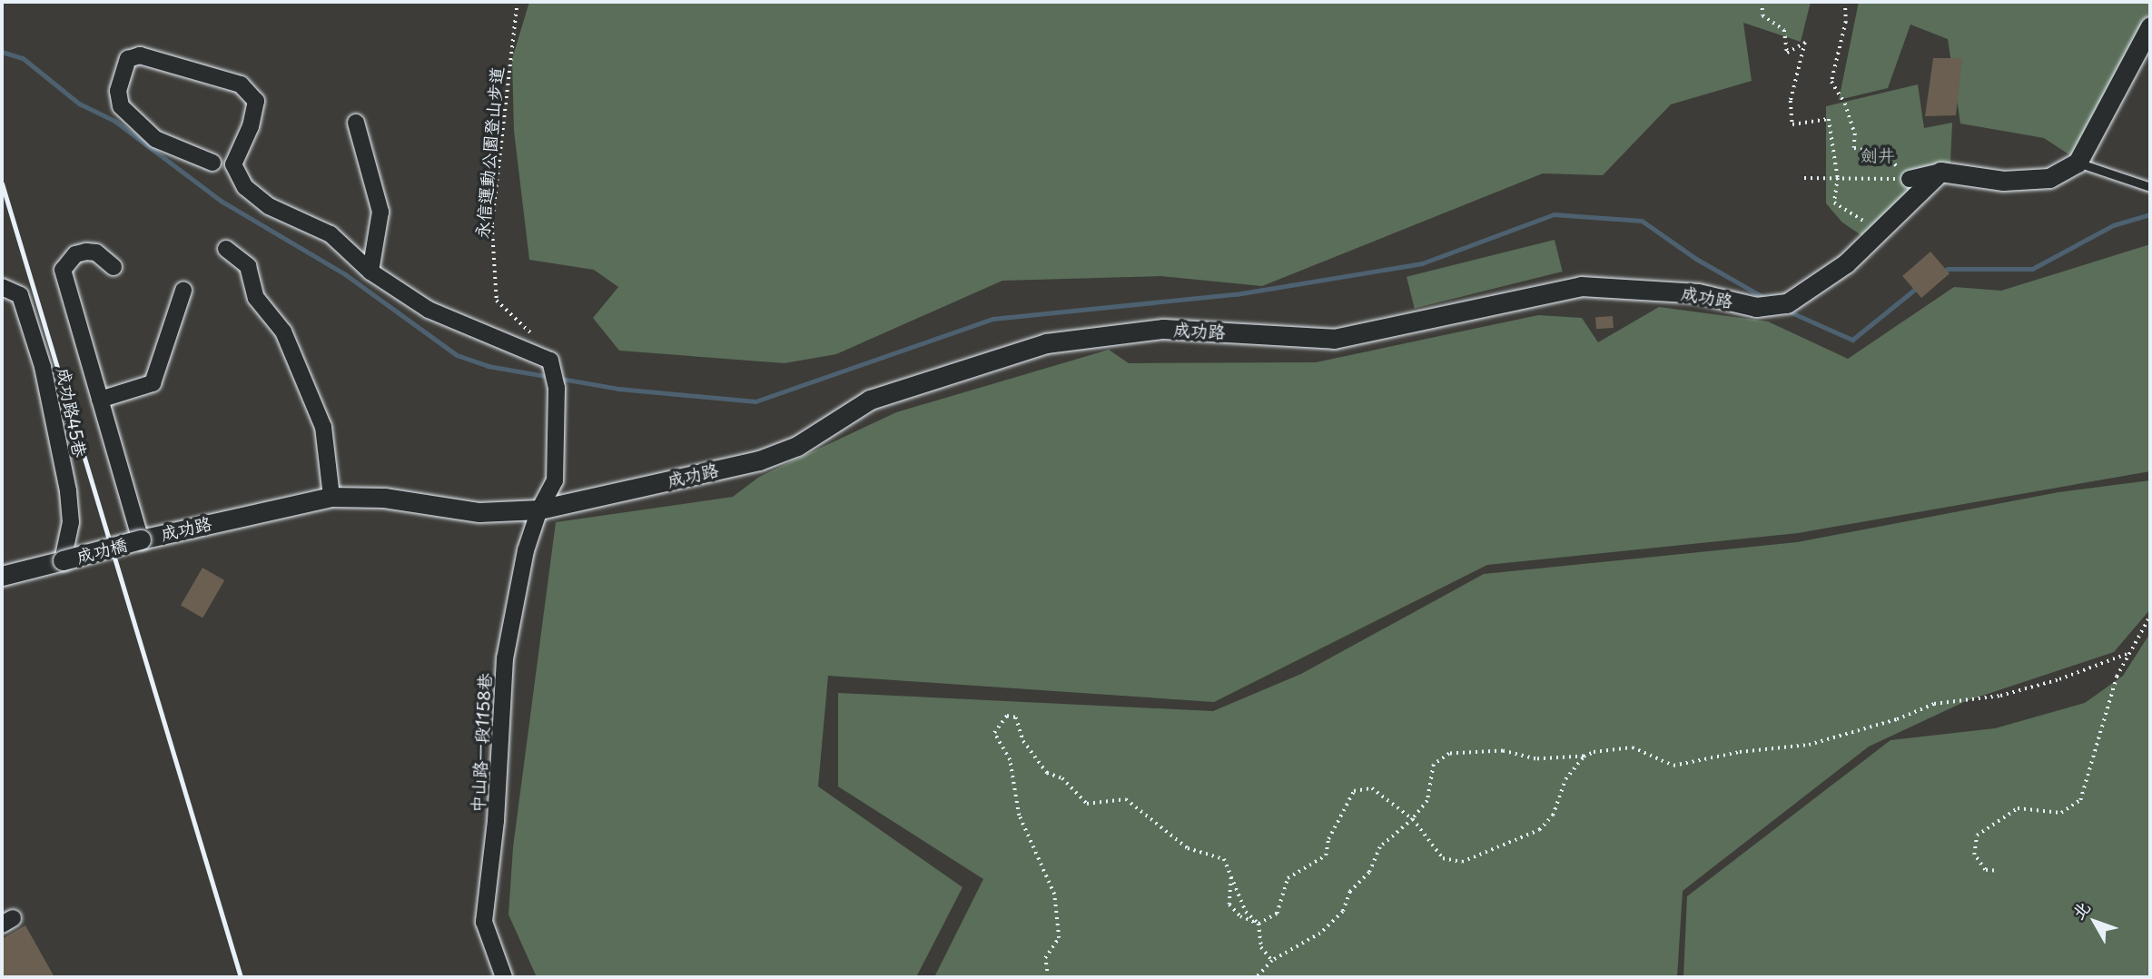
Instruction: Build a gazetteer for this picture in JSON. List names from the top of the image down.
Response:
{
  "streets": {
    "street": [
      "成功路",
      "成功路45巷",
      "成功橋",
      "中山路一段1158巷"
    ],
    "path": ["永信運動公園登山步道"]
  },
  "crossings": [
    ["永信運動公園登山步道", "中山路一段1158巷"],
    ["成功路", "成功橋"],
    ["成功路", "中山路一段1158巷"],
    ["成功路45巷", "成功橋"]
  ],
  "parks": ["劍井"],
  "north": "top left"
}
